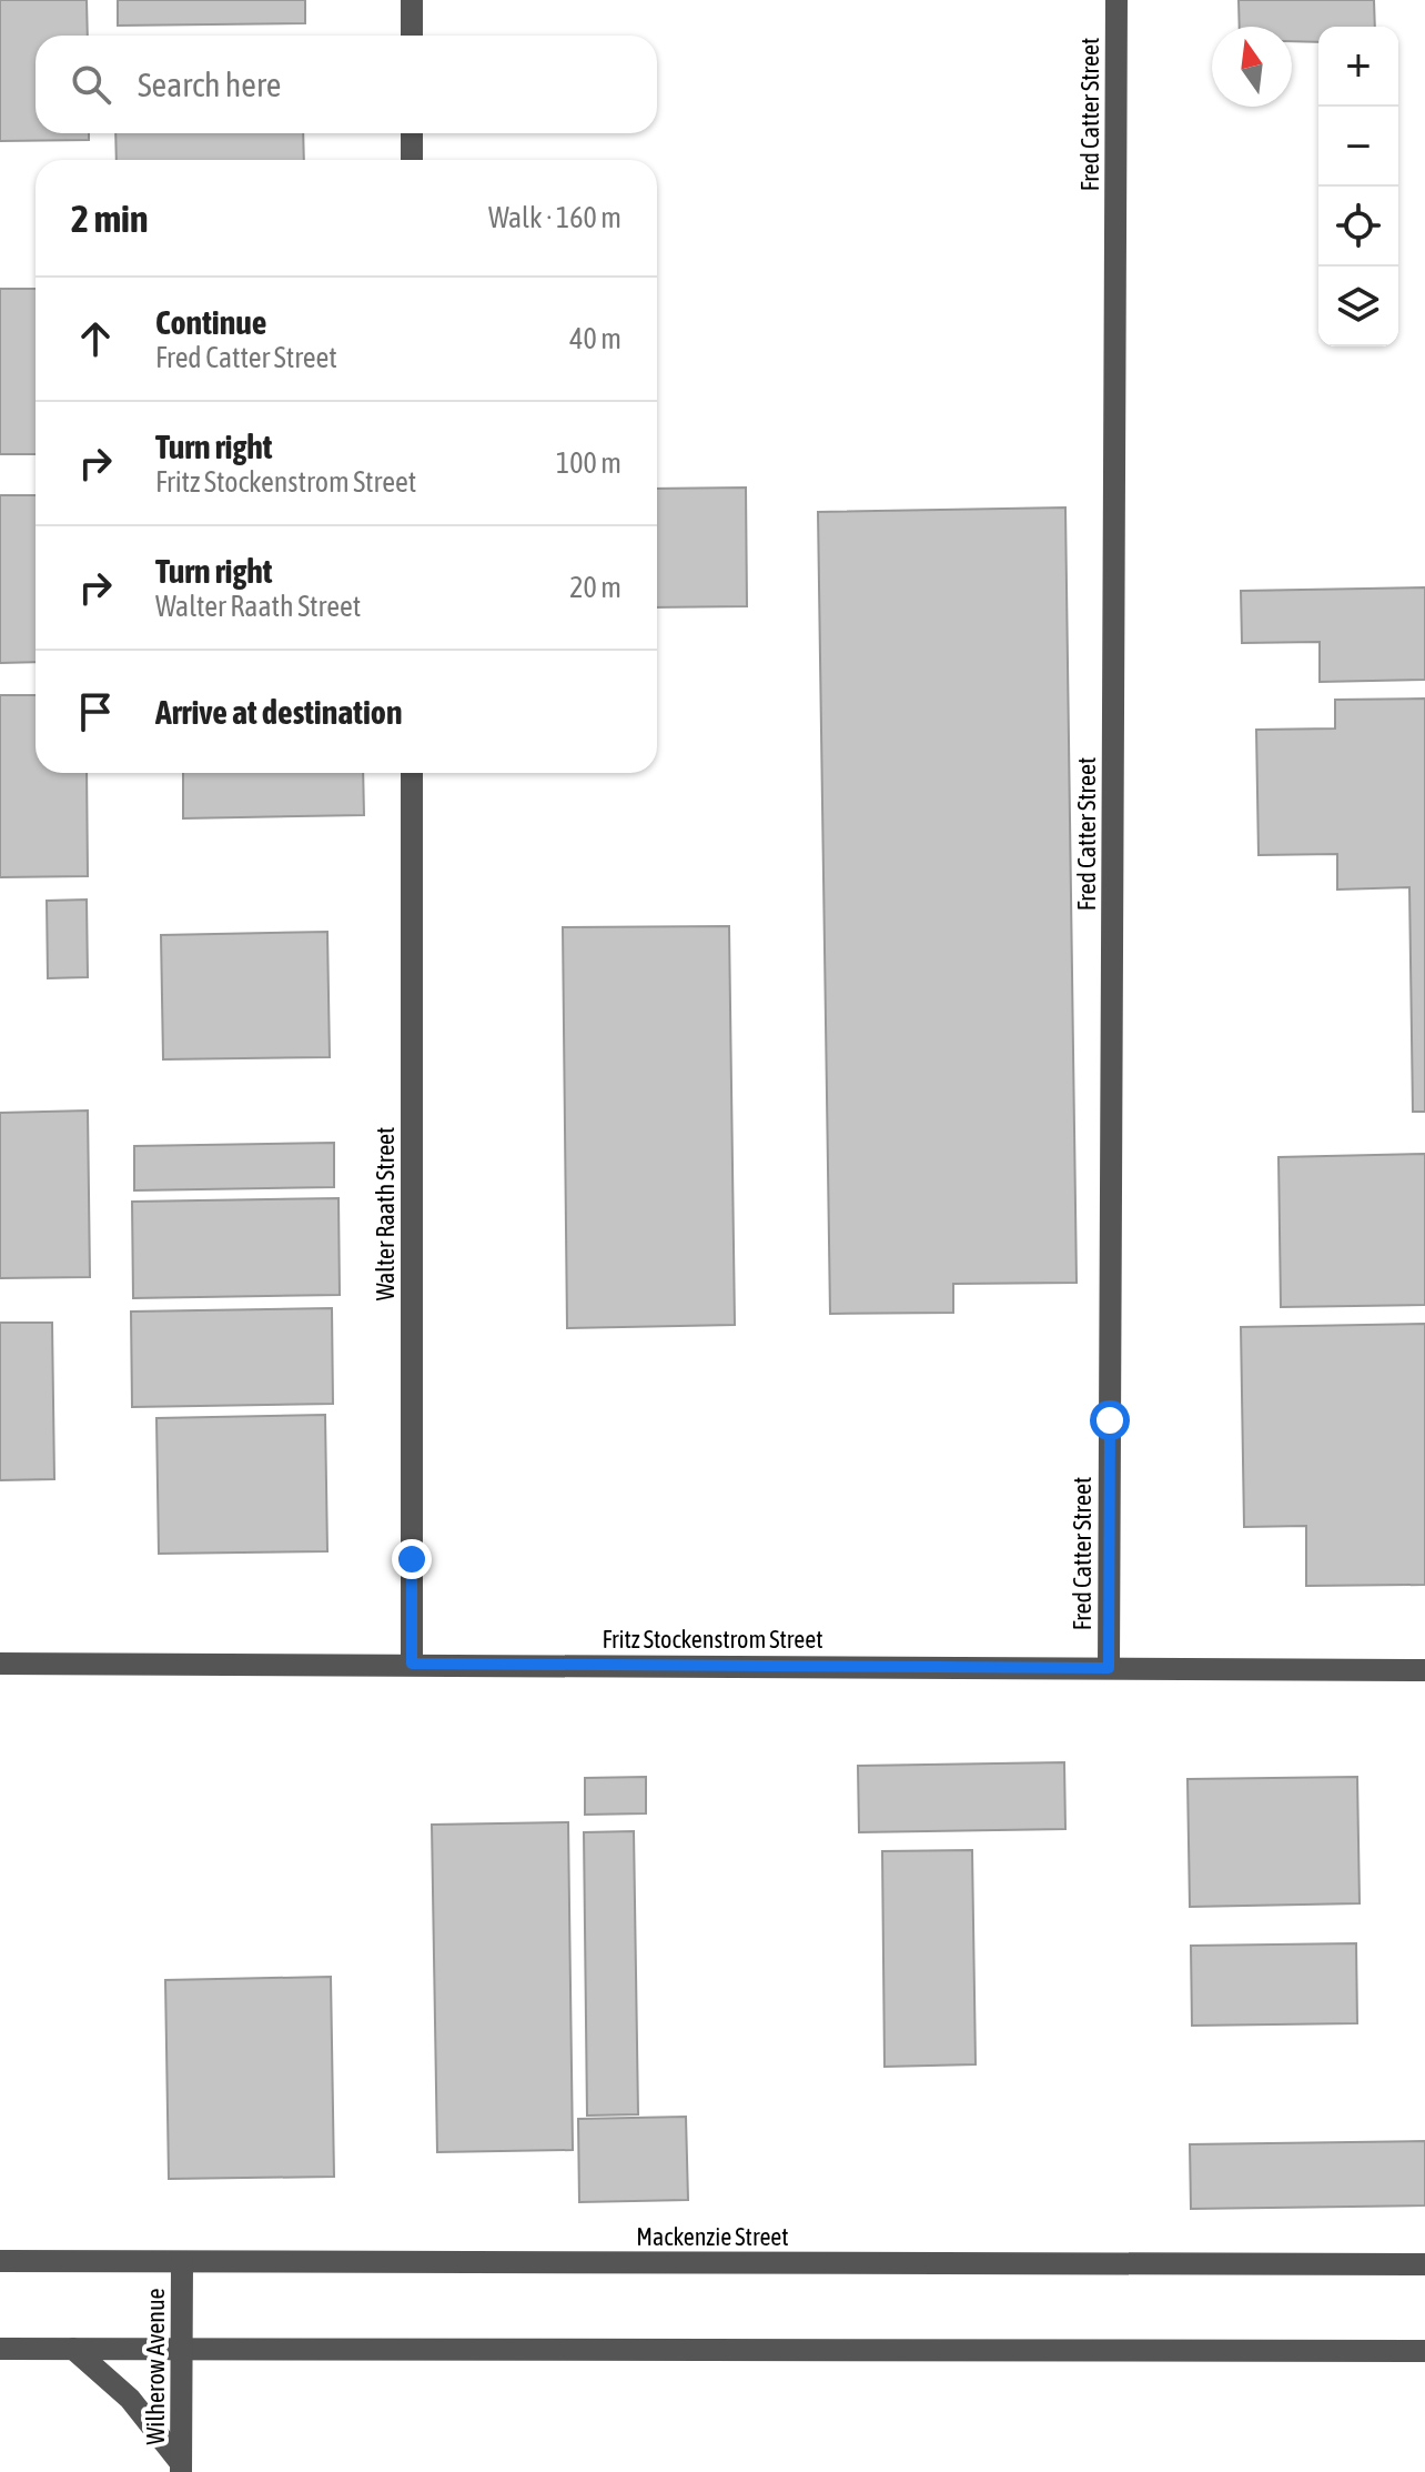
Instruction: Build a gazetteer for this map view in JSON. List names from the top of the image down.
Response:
{
  "streets": {
    "street": [
      "Fred Catter Street",
      "Walter Raath Street",
      "Fritz Stockenstrom Street",
      "Mackenzie Street",
      "Wilherow Avenue"
    ]
  },
  "crossings": [
    ["Fred Catter Street", "Fritz Stockenstrom Street"],
    ["Walter Raath Street", "Fritz Stockenstrom Street"],
    ["Mackenzie Street", "Wilherow Avenue"]
  ],
  "north": "top",
  "page": {
    "map_buttons": ["+", "−"],
    "search": "Search here",
    "heading": ["2 min", "Walk · 160 m"],
    "list": [
      ["Continue", "Fred Catter Street", "40 m"],
      ["Turn right", "Fritz Stockenstrom Street", "100 m"],
      ["Turn right", "Walter Raath Street", "20 m"],
      "Arrive at destination"
    ]
  }
}
